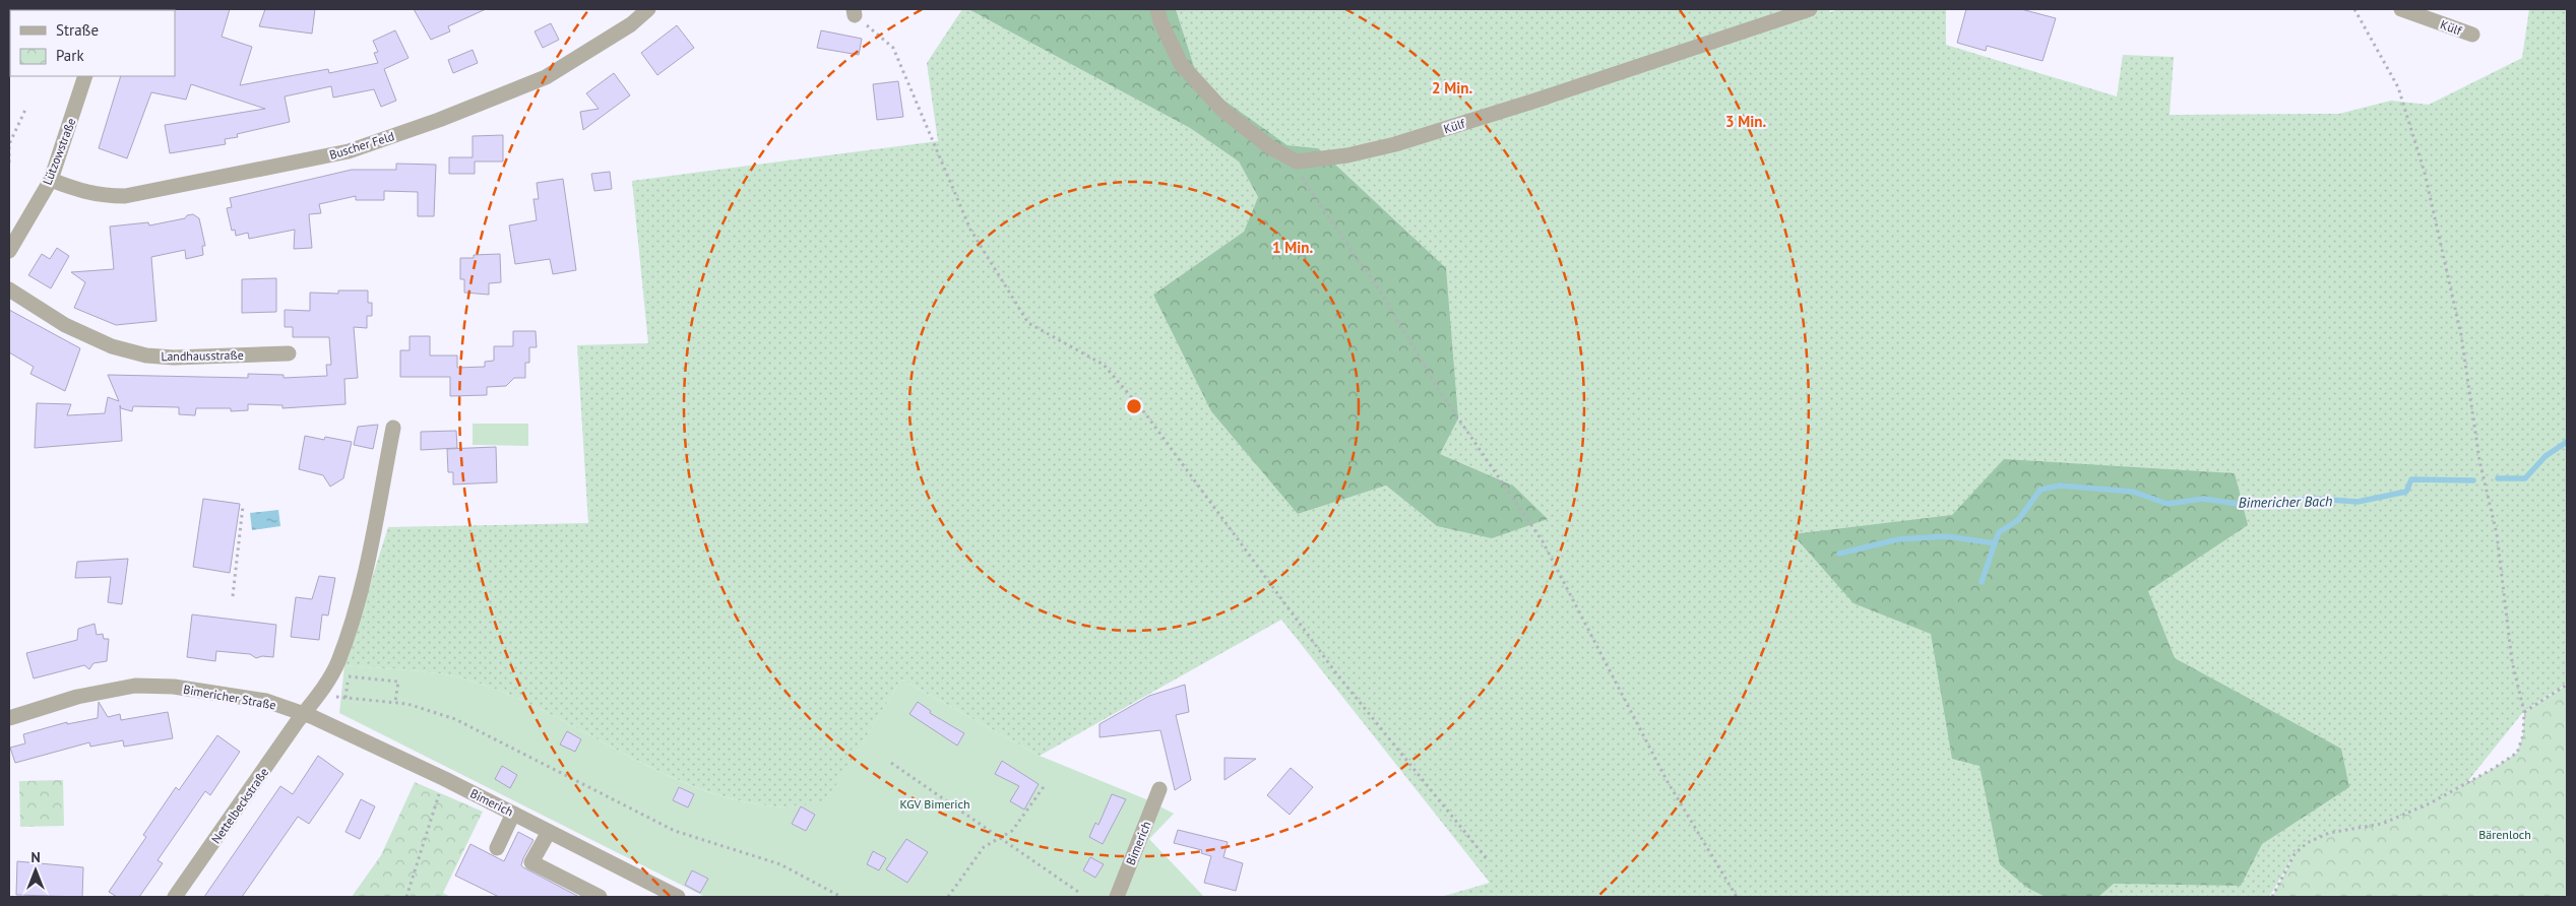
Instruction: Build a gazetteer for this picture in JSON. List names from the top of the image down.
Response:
{
  "streets": {
    "street": [
      "Külf",
      "Buscher Feld",
      "Lützowstraße",
      "Landhausstraße",
      "Bimericher Straße",
      "Bimerich",
      "Nettelbeckstraße"
    ]
  },
  "crossings": [
    ["Buscher Feld", "Lützowstraße"],
    ["Bimericher Straße", "Bimerich"],
    ["Bimericher Straße", "Nettelbeckstraße"],
    ["Bimerich", "Nettelbeckstraße"]
  ],
  "water": ["Bimericher Bach"],
  "parks": ["KGV Bimerich", "Bärenloch"],
  "legend": ["Straße", "Park"],
  "north": "top",
  "rings": ["2 Min.", "3 Min.", "1 Min."]
}
